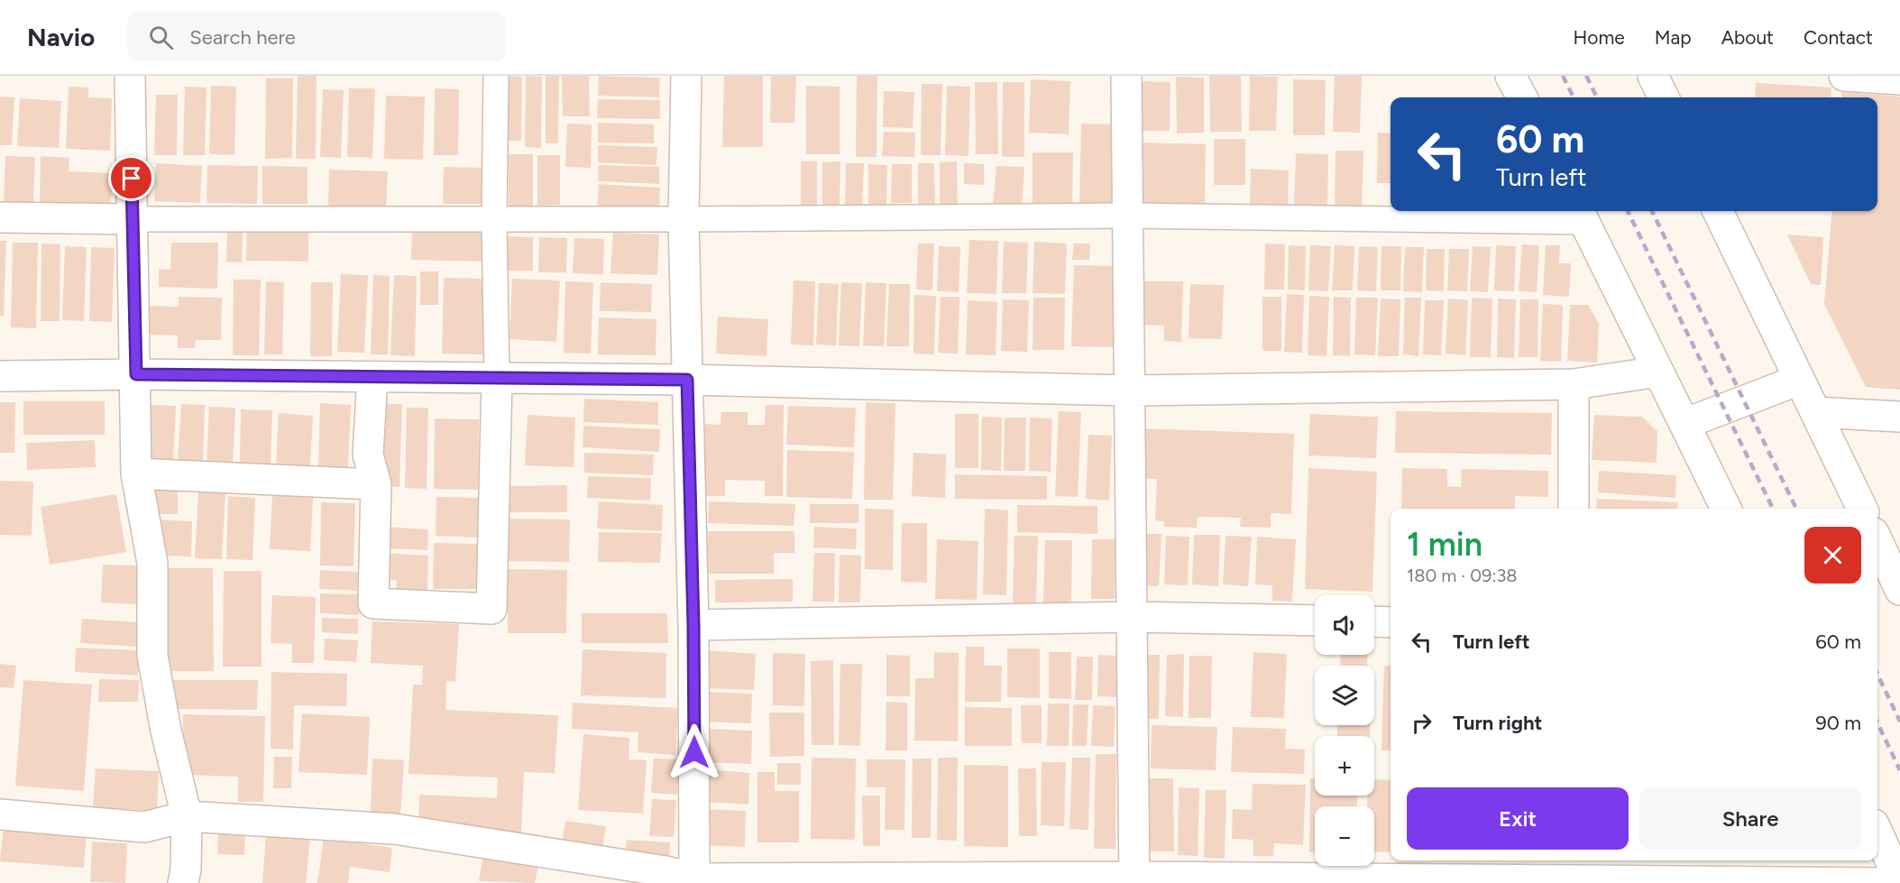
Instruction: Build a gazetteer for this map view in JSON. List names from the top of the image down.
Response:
{
  "page": {
    "header": "Navio",
    "search": "Search here",
    "nav": [
      "Home",
      "Map",
      "About",
      "Contact"
    ],
    "turn": ["60 m", "Turn left"],
    "heading": ["1 min", "180 m · 09:38"],
    "map_buttons": ["+", "−"],
    "list": [
      {
        "name": "Turn left",
        "value": "60 m"
      },
      {
        "name": "Turn right",
        "value": "90 m"
      }
    ],
    "buttons": ["Exit", "Share"]
  }
}
